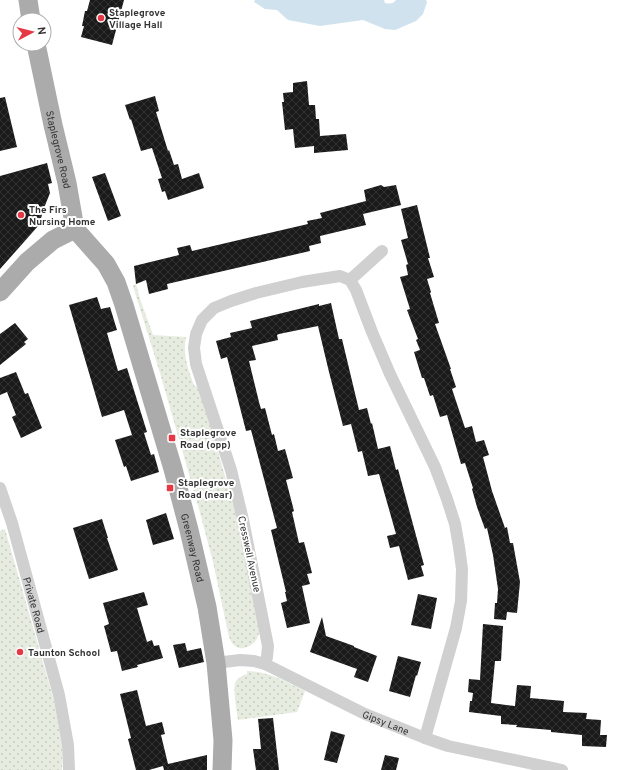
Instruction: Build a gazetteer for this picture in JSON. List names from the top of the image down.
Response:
{
  "streets": {
    "main road": ["Staplegrove Road", "Greenway Road"],
    "street": ["Cresswell Avenue", "Private Road", "Gipsy Lane"]
  },
  "crossings": [
    ["Staplegrove Road", "Greenway Road"],
    ["Greenway Road", "Gipsy Lane"],
    ["Cresswell Avenue", "Gipsy Lane"]
  ],
  "places": {
    "other": ["Staplegrove Village Hall", "The Firs Nursing Home", "Taunton School"],
    "transit": ["Staplegrove Road (opp)", "Staplegrove Road (near)"]
  },
  "north": "right"
}
